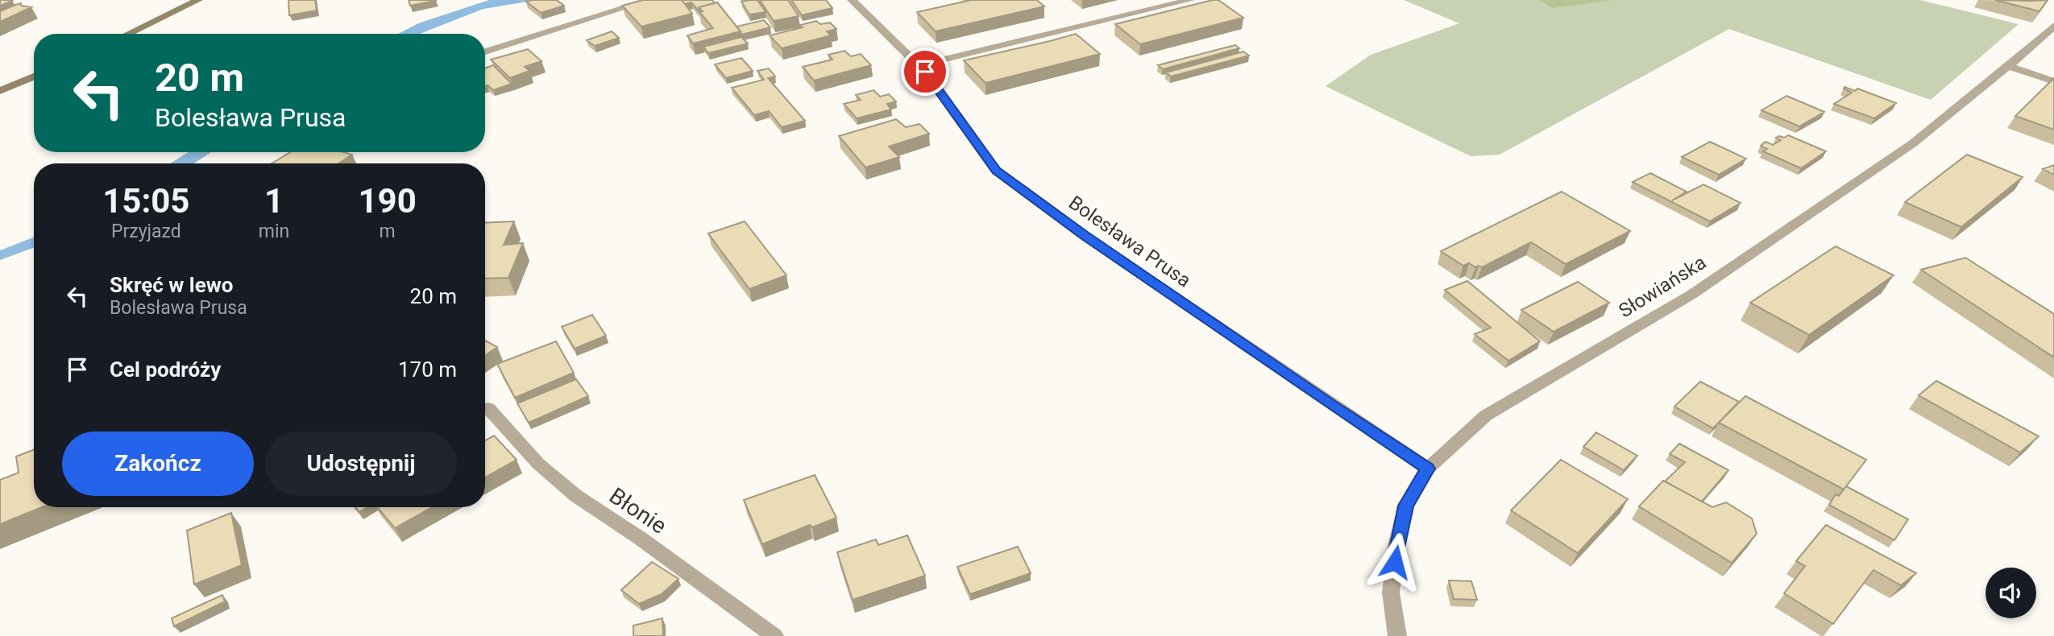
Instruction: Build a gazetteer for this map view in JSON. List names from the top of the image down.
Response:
{
  "streets": {
    "street": ["Bolesława Prusa", "Słowiańska", "Błonie"]
  },
  "crossings": [
    ["Bolesława Prusa", "Słowiańska"]
  ],
  "page": {
    "turn": ["20 m", "Bolesława Prusa"],
    "eta": [
      "15:05",
      "Przyjazd",
      "1",
      "min",
      "190",
      "m"
    ],
    "list": [
      {
        "name": "Skręć w lewo",
        "note": "Bolesława Prusa",
        "value": "20 m"
      },
      {
        "name": "Cel podróży",
        "value": "170 m"
      }
    ],
    "buttons": ["Zakończ", "Udostępnij"]
  }
}
